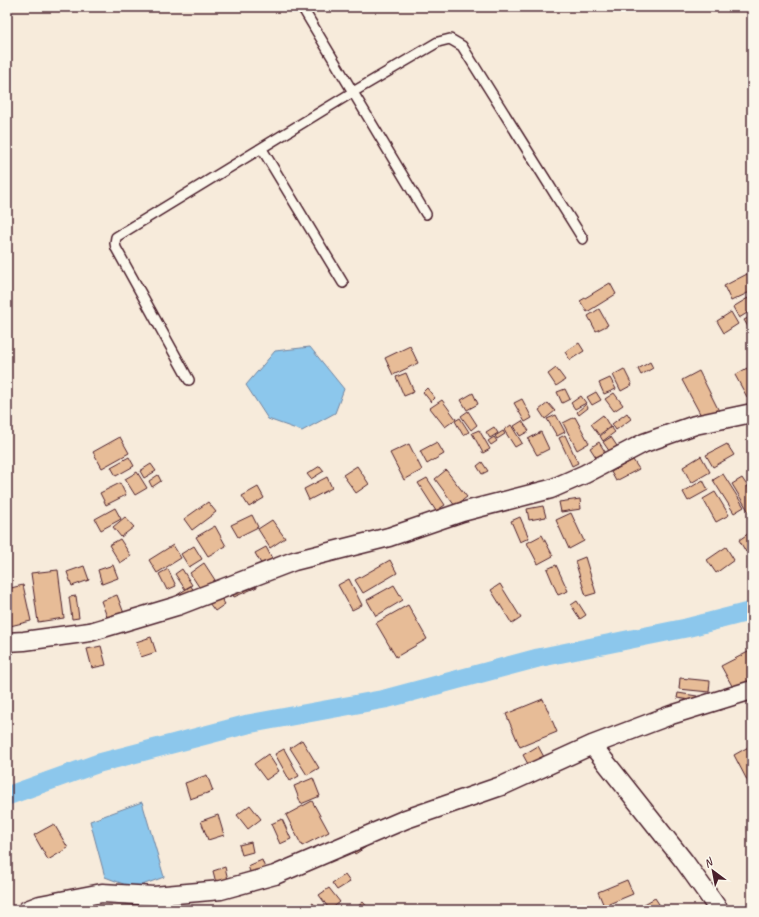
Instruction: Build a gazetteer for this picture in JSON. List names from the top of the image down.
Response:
{
  "north": "top left"
}
